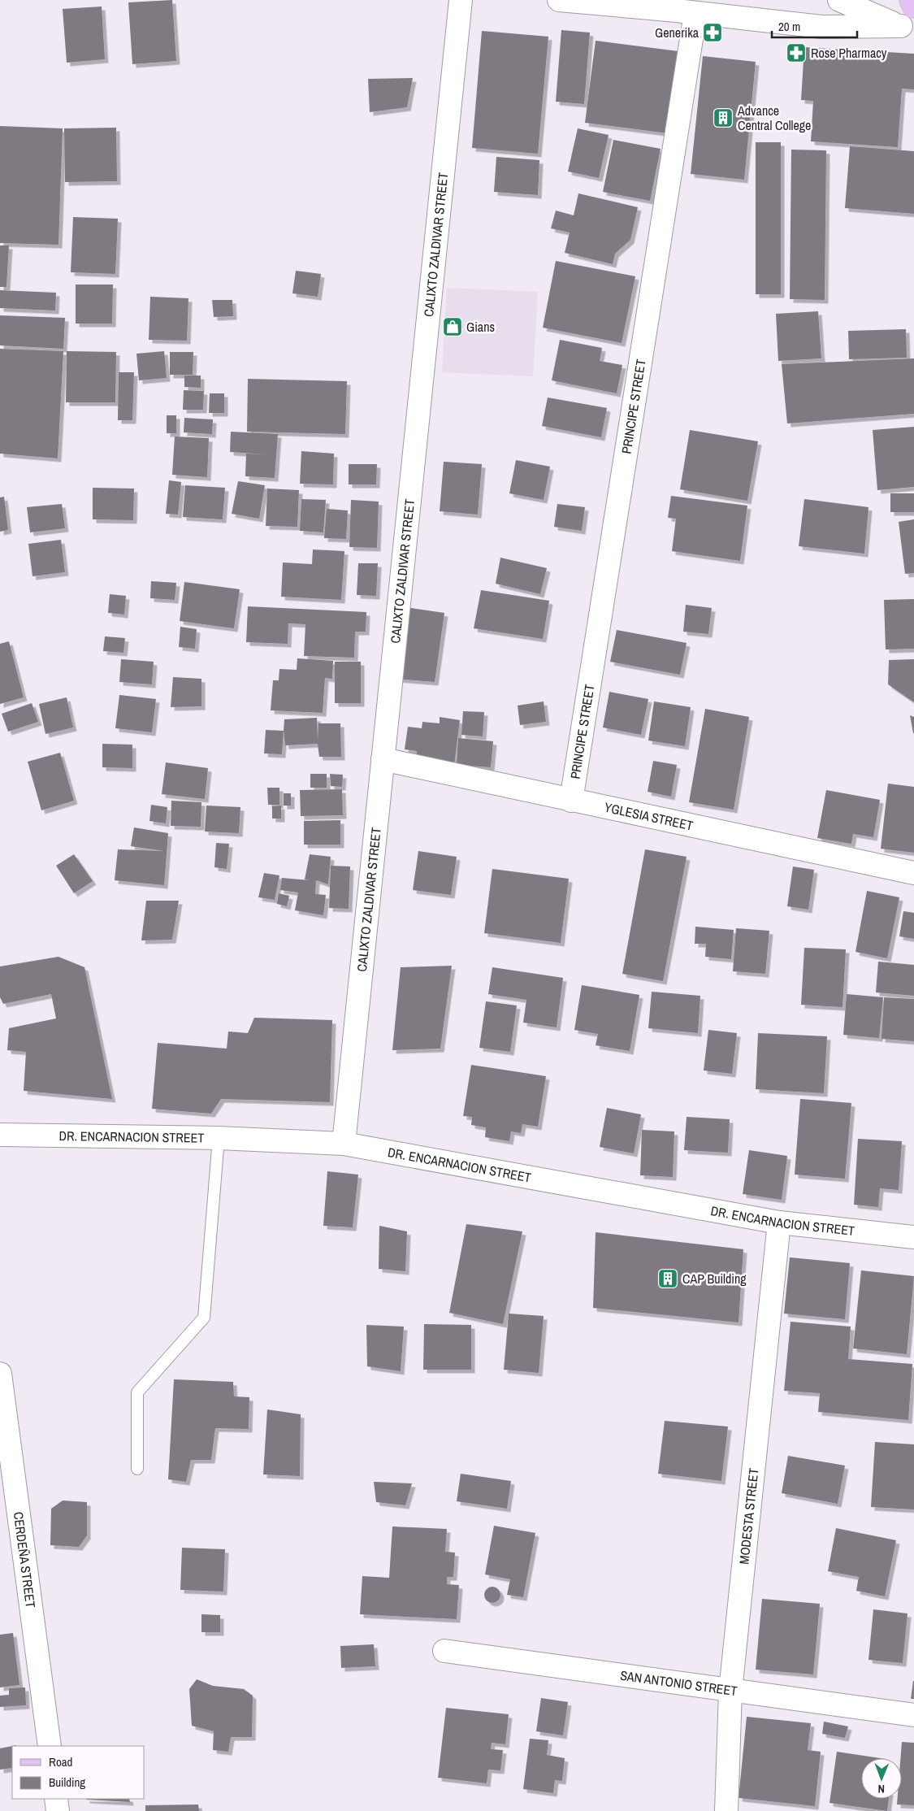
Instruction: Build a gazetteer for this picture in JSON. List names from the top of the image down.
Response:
{
  "streets": {
    "street": [
      "CALIXTO ZALDIVAR STREET",
      "PRINCIPE STREET",
      "YGLESIA STREET",
      "DR. ENCARNACION STREET",
      "MODESTA STREET",
      "CERDEÑA STREET",
      "SAN ANTONIO STREET"
    ]
  },
  "crossings": [
    ["CALIXTO ZALDIVAR STREET", "YGLESIA STREET"],
    ["CALIXTO ZALDIVAR STREET", "DR. ENCARNACION STREET"],
    ["PRINCIPE STREET", "YGLESIA STREET"],
    ["DR. ENCARNACION STREET", "MODESTA STREET"],
    ["MODESTA STREET", "SAN ANTONIO STREET"]
  ],
  "places": {
    "pharmacy": ["Generika", "Rose Pharmacy"],
    "building": ["Advance Central College", "CAP Building"],
    "shop": ["Gians"]
  },
  "legend": ["Road", "Building"],
  "scale_bar": "20 m",
  "north": "bottom"
}
